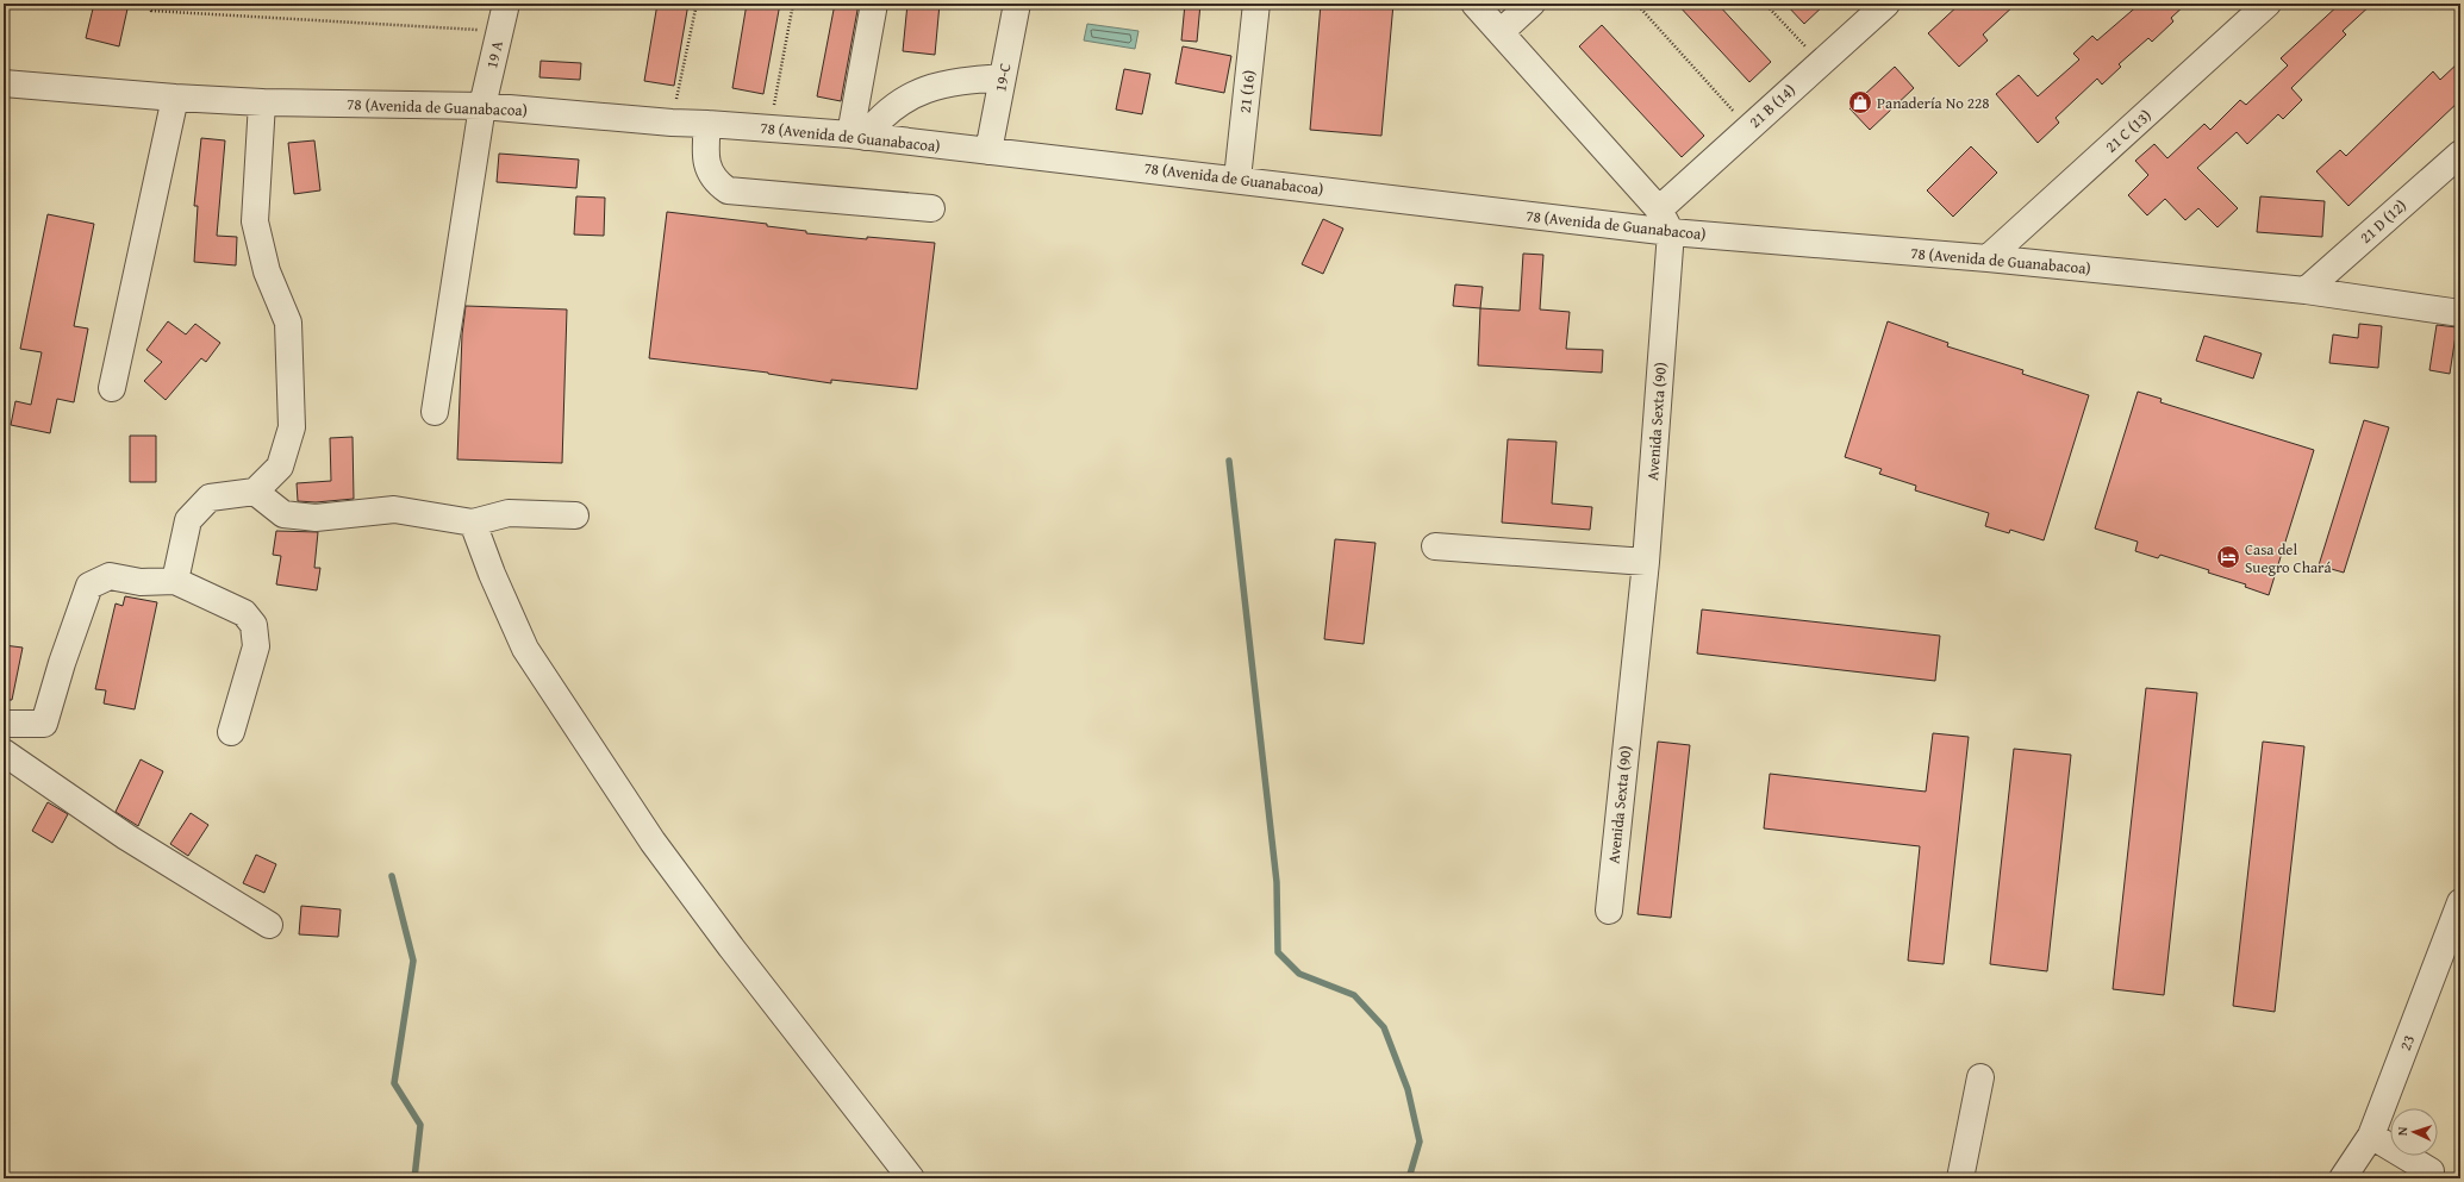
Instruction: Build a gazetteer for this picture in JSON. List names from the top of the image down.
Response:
{
  "streets": {
    "street": [
      "19 A",
      "19-C",
      "21 (16)",
      "21 B (14)",
      "78 (Avenida de Guanabacoa)",
      "21 C (13)",
      "21 D (12)",
      "Avenida Sexta (90)",
      "23"
    ]
  },
  "crossings": [
    ["19 A", "78 (Avenida de Guanabacoa)"],
    ["19-C", "78 (Avenida de Guanabacoa)"],
    ["21 (16)", "78 (Avenida de Guanabacoa)"],
    ["78 (Avenida de Guanabacoa)", "21 C (13)"],
    ["78 (Avenida de Guanabacoa)", "21 D (12)"],
    ["78 (Avenida de Guanabacoa)", "Avenida Sexta (90)"]
  ],
  "places": {
    "shop": ["Panadería No 228"],
    "hotel": ["Casa del Suegro Chará"]
  },
  "north": "left"
}
